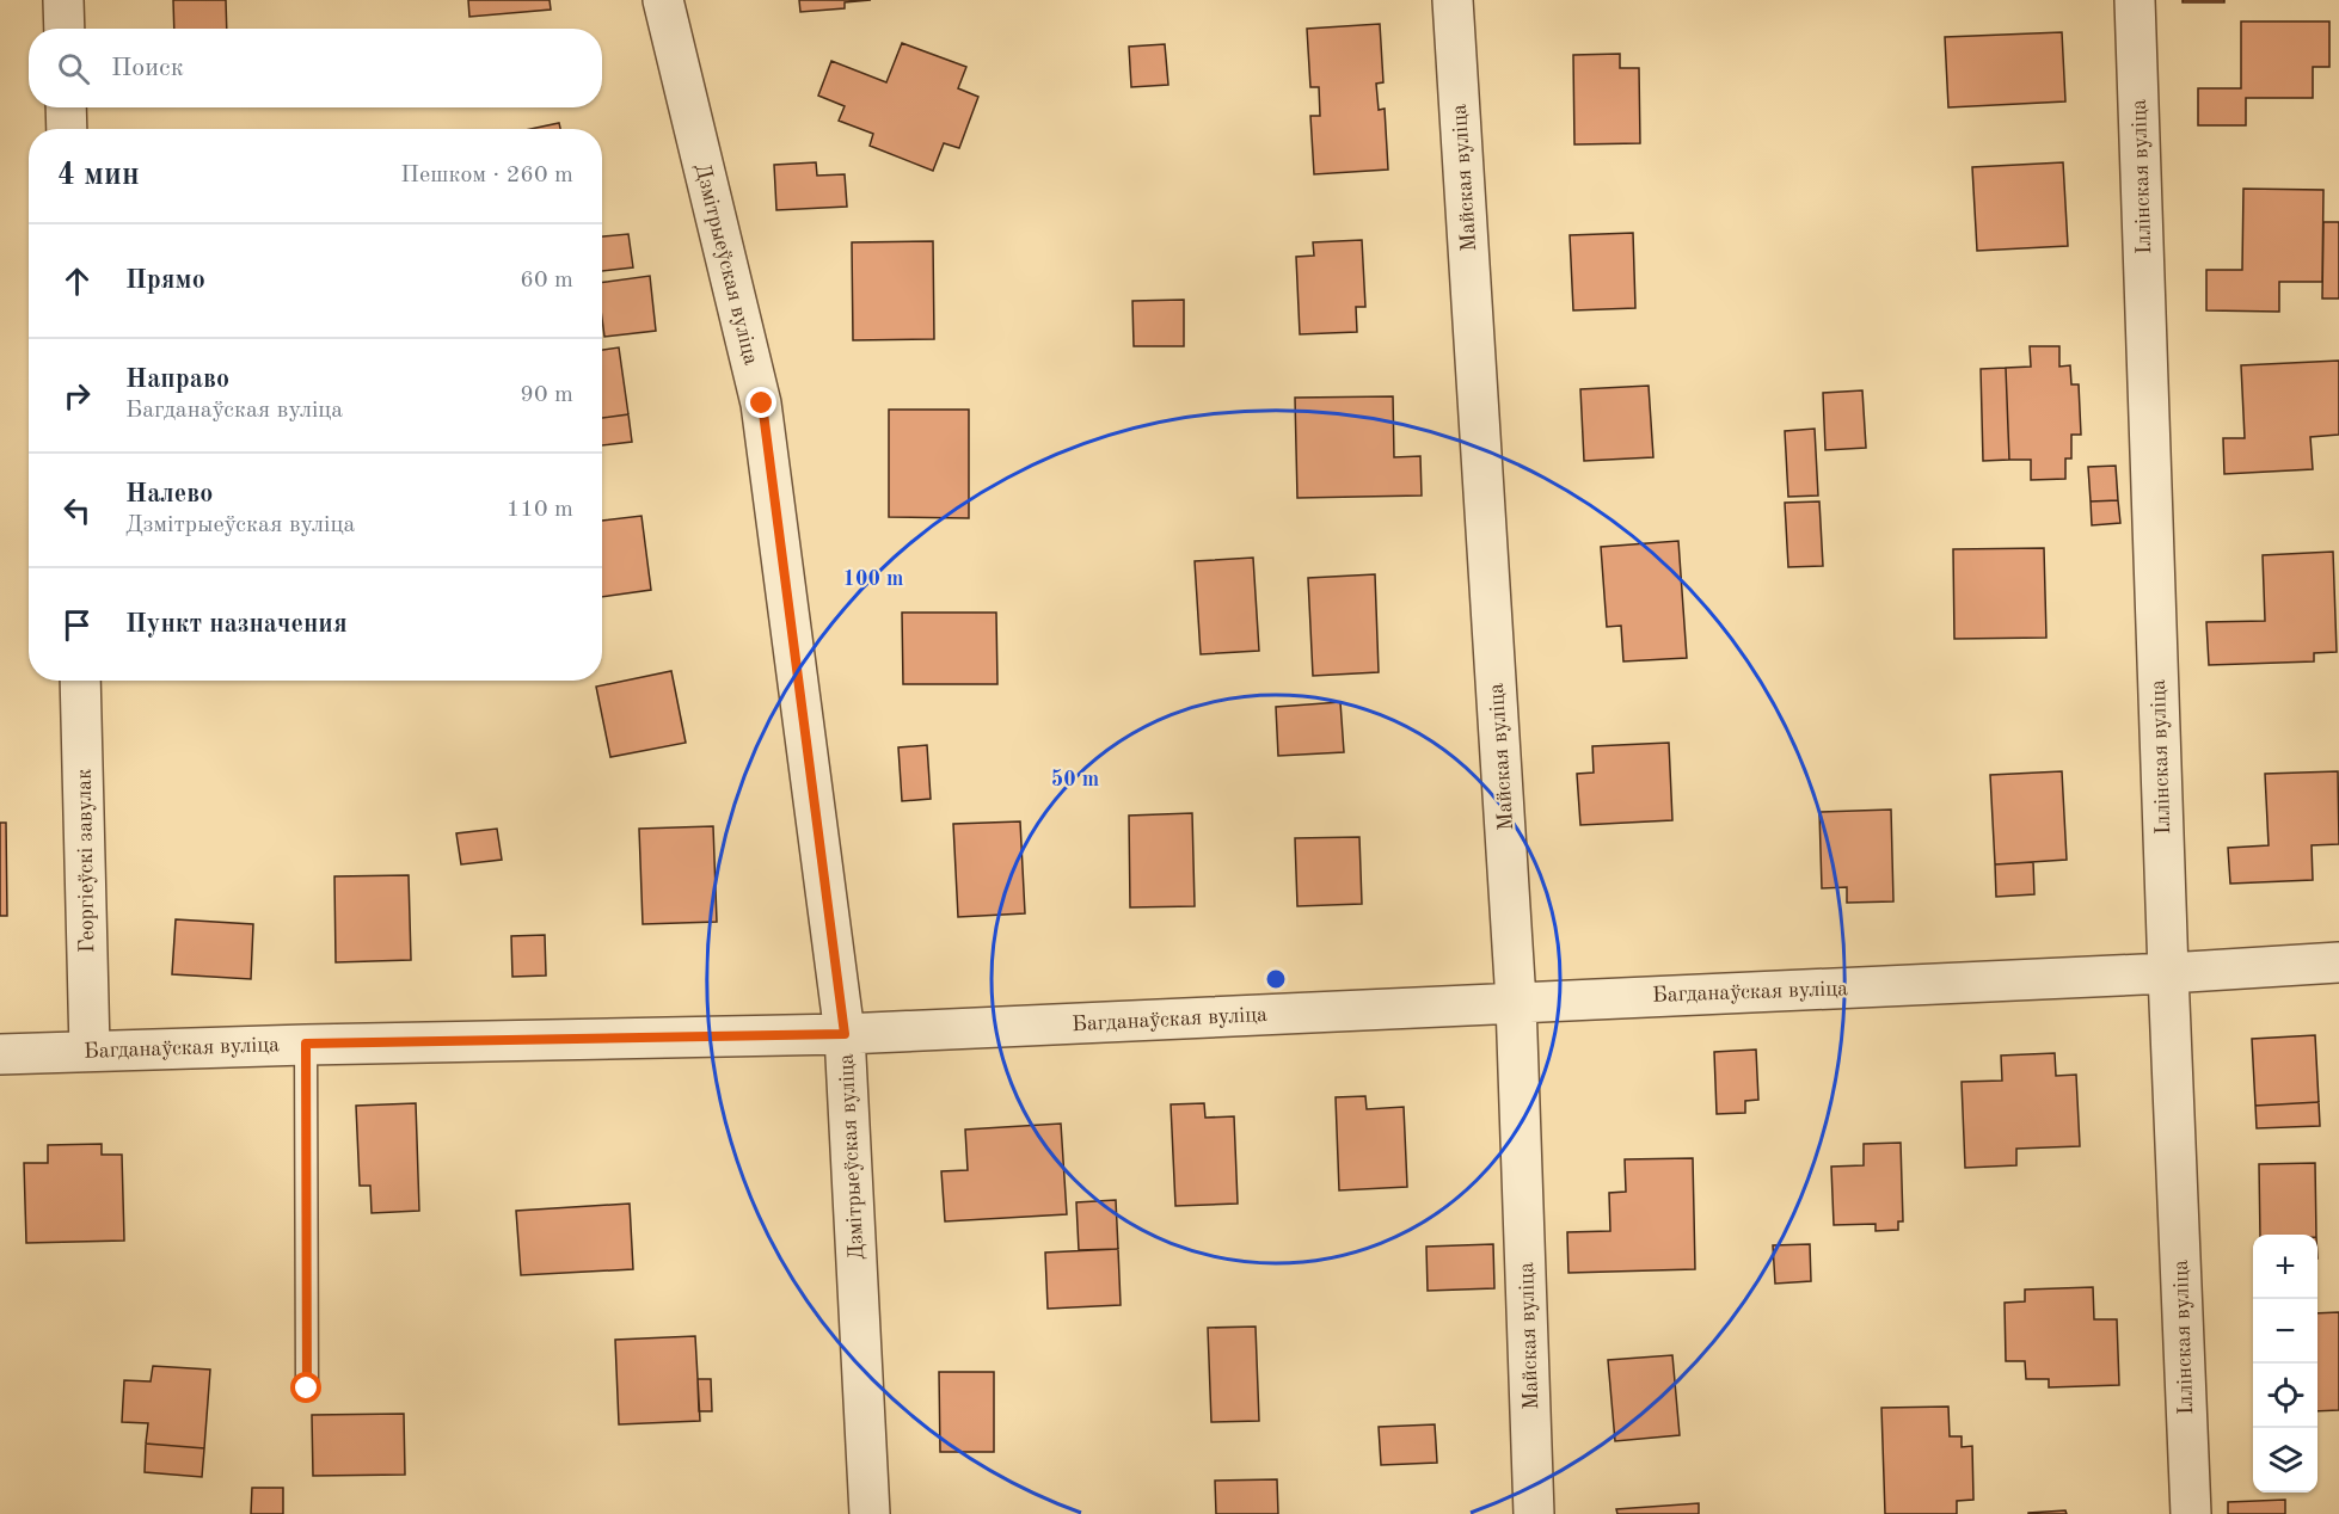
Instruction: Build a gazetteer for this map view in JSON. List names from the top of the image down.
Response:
{
  "streets": {
    "street": [
      "Іллінская вуліца",
      "Майская вуліца",
      "Дзмітрыеўская вуліца",
      "Георгіеўскі завулак",
      "Багданаўская вуліца"
    ]
  },
  "crossings": [
    ["Іллінская вуліца", "Багданаўская вуліца"],
    ["Майская вуліца", "Багданаўская вуліца"],
    ["Дзмітрыеўская вуліца", "Багданаўская вуліца"],
    ["Георгіеўскі завулак", "Багданаўская вуліца"]
  ],
  "page": {
    "search": "Поиск",
    "heading": ["4 мин", "Пешком · 260 m"],
    "list": [
      ["Прямо", "60 m"],
      ["Направо", "Багданаўская вуліца", "90 m"],
      ["Налево", "Дзмітрыеўская вуліца", "110 m"],
      "Пункт назначения"
    ],
    "map_buttons": ["+", "−"]
  },
  "rings": ["100 m", "50 m"]
}
